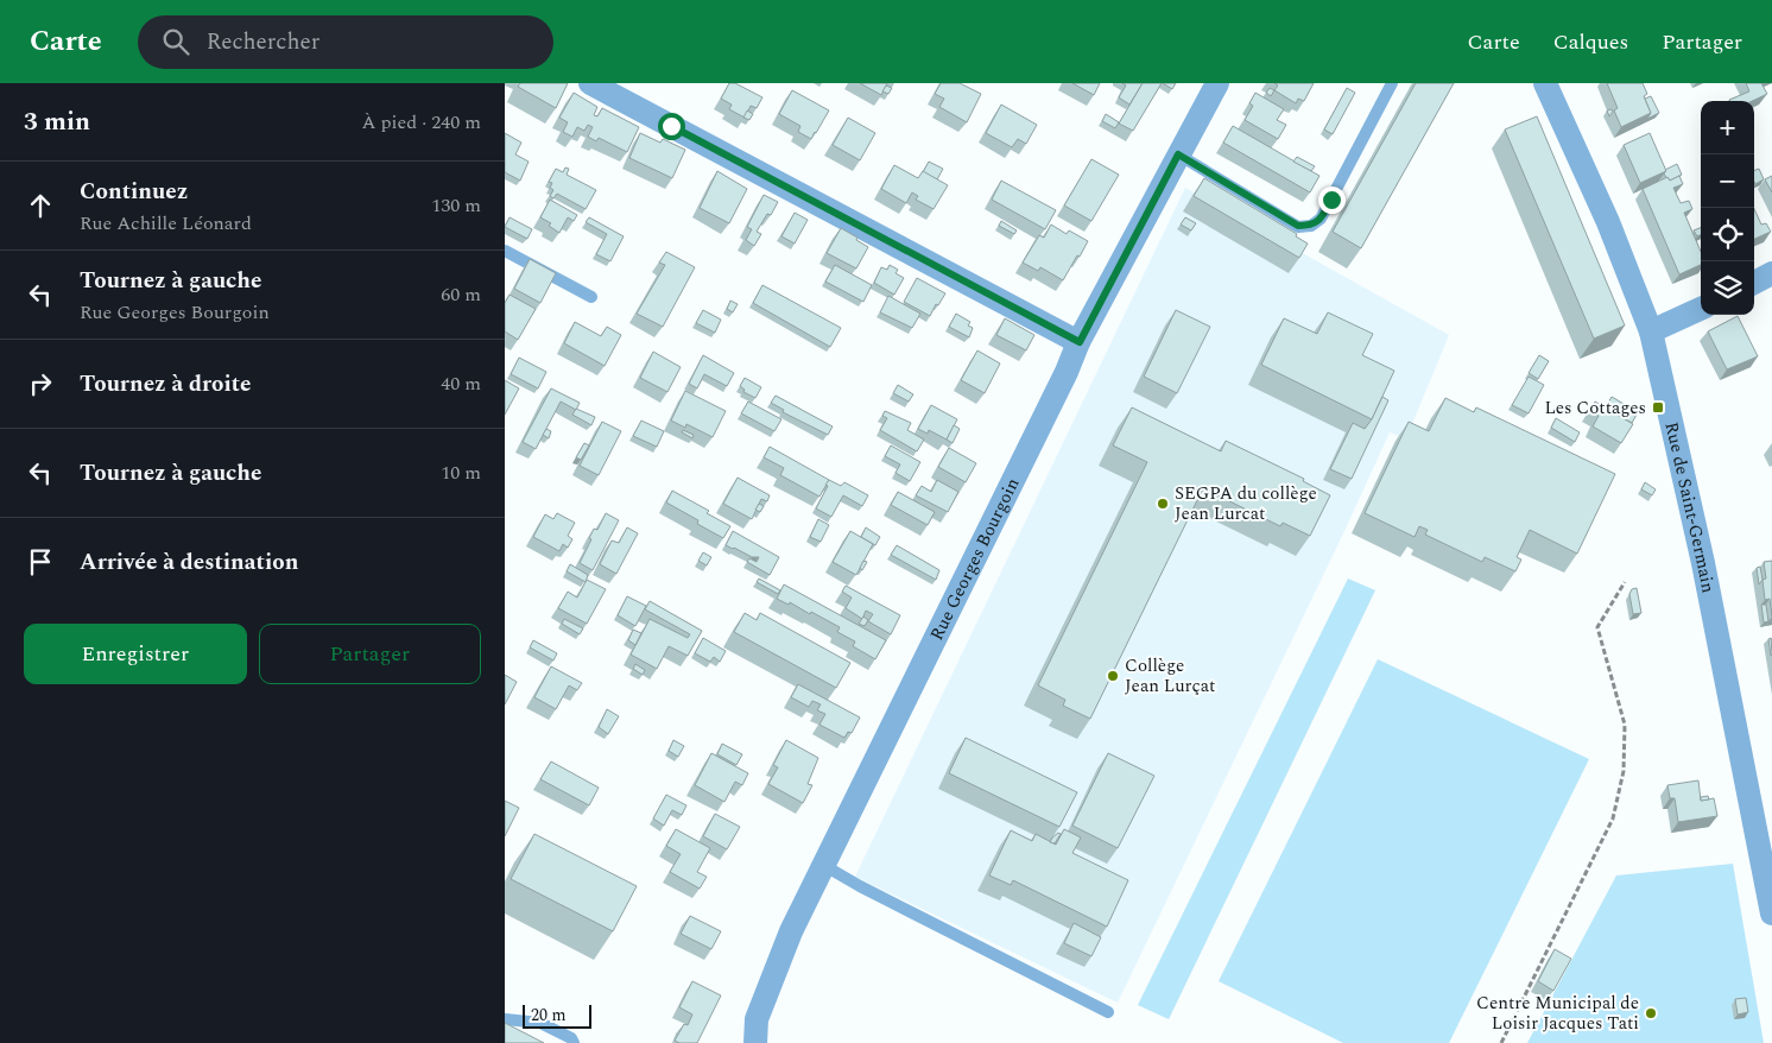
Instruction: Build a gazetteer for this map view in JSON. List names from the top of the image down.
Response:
{
  "streets": {
    "street": ["Rue de Saint-Germain", "Rue Georges Bourgoin"]
  },
  "places": {
    "transit": ["Les Cottages"],
    "other": ["SEGPA du collège Jean Lurcat", "Collège Jean Lurçat", "Centre Municipal de Loisir Jacques Tati"]
  },
  "scale_bar": "20 m",
  "page": {
    "header": "Carte",
    "search": "Rechercher",
    "nav": ["Carte", "Calques", "Partager"],
    "heading": ["3 min", "À pied · 240 m"],
    "map_buttons": ["+", "−"],
    "list": [
      ["Continuez", "Rue Achille Léonard", "130 m"],
      ["Tournez à gauche", "Rue Georges Bourgoin", "60 m"],
      ["Tournez à droite", "40 m"],
      ["Tournez à gauche", "10 m"],
      "Arrivée à destination"
    ],
    "buttons": ["Enregistrer", "Partager"],
    "scale": "20 m"
  }
}
